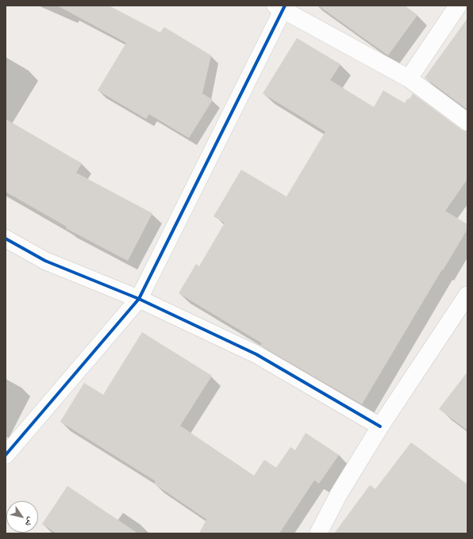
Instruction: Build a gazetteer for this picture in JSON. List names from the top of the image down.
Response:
{
  "north": "bottom right"
}
